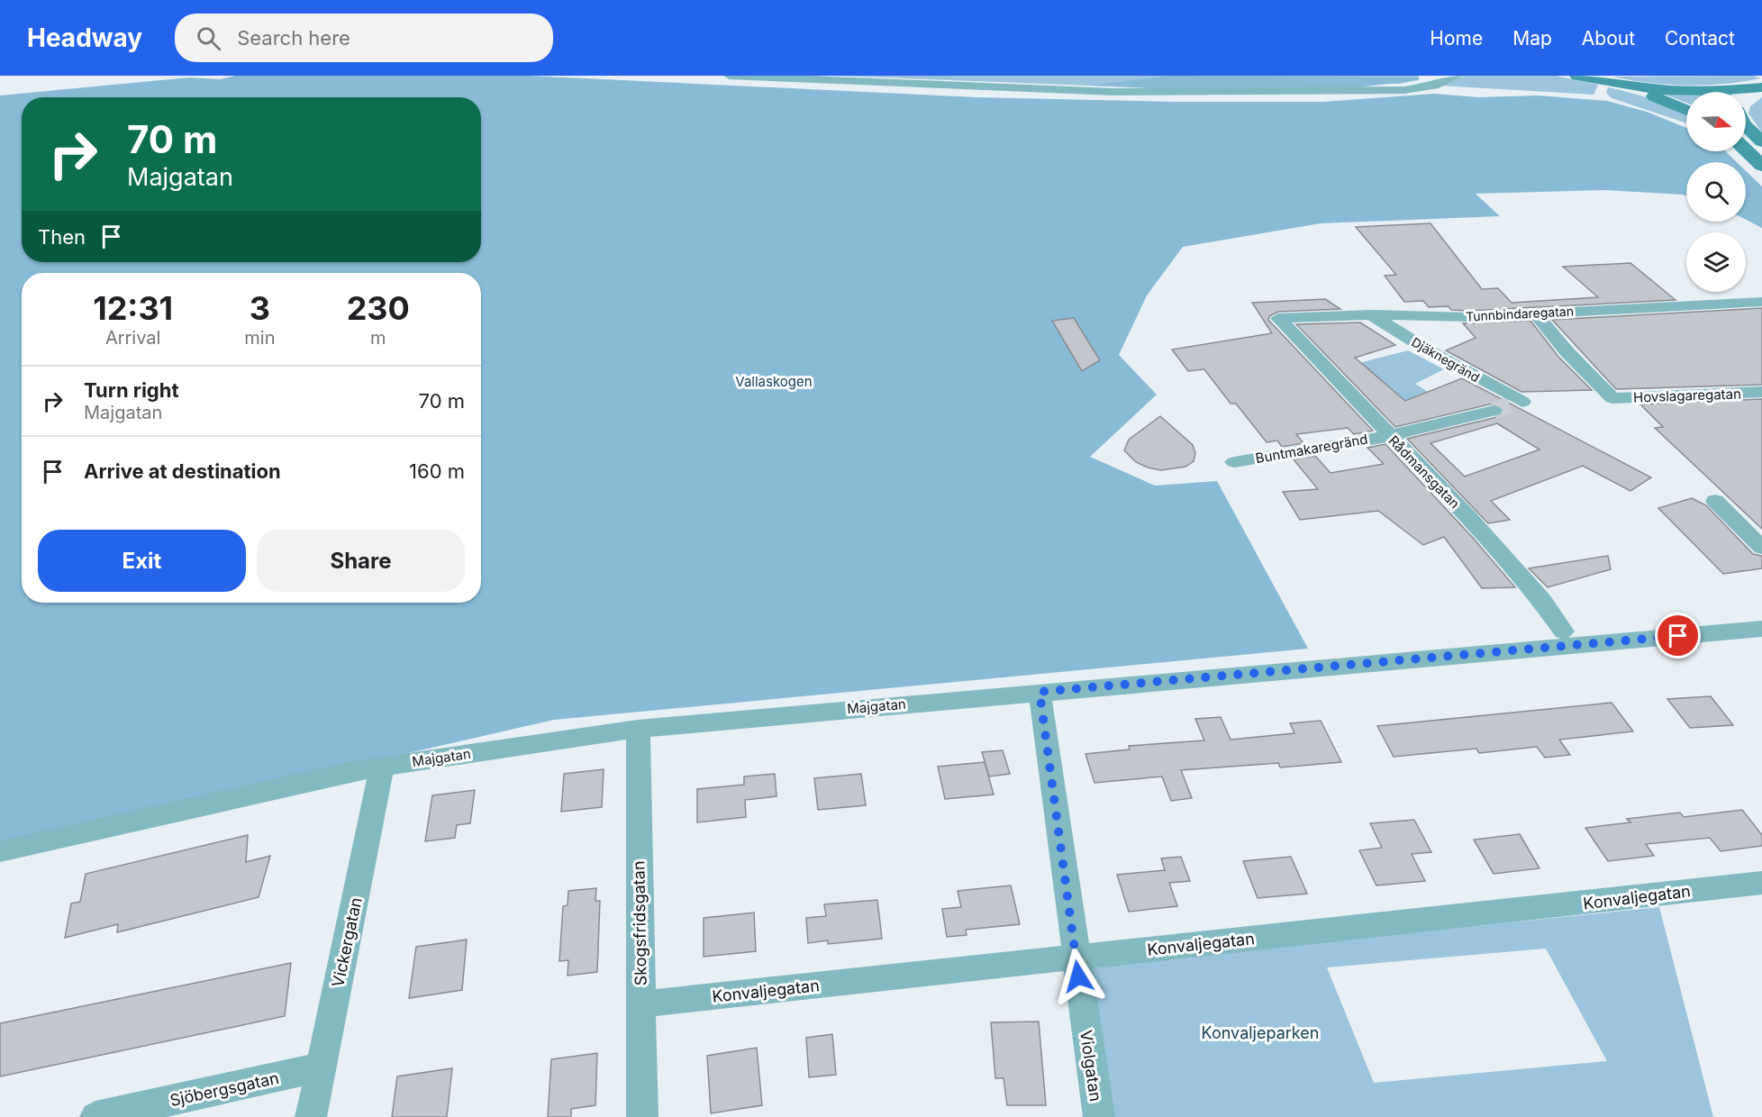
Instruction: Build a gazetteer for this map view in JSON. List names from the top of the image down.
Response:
{
  "streets": {
    "street": [
      "Tunnbindaregatan",
      "Djäknegränd",
      "Hovslagaregatan",
      "Buntmakaregränd",
      "Rådmansgatan",
      "Majgatan",
      "Konvaljegatan",
      "Skogsfridsgatan",
      "Vickergatan",
      "Violgatan",
      "Sjöbergsgatan"
    ]
  },
  "crossings": [
    ["Tunnbindaregatan", "Djäknegränd"],
    ["Tunnbindaregatan", "Hovslagaregatan"],
    ["Tunnbindaregatan", "Rådmansgatan"],
    ["Djäknegränd", "Buntmakaregränd"],
    ["Buntmakaregränd", "Rådmansgatan"],
    ["Majgatan", "Skogsfridsgatan"],
    ["Majgatan", "Vickergatan"],
    ["Majgatan", "Violgatan"],
    ["Konvaljegatan", "Skogsfridsgatan"],
    ["Konvaljegatan", "Violgatan"],
    ["Vickergatan", "Sjöbergsgatan"]
  ],
  "parks": ["Vallaskogen", "Konvaljeparken"],
  "north": "right",
  "page": {
    "header": "Headway",
    "search": "Search here",
    "nav": [
      "Home",
      "Map",
      "About",
      "Contact"
    ],
    "turn": ["70 m", "Majgatan"],
    "then": "Then",
    "eta": [
      "12:31",
      "Arrival",
      "3",
      "min",
      "230",
      "m"
    ],
    "list": [
      {
        "name": "Turn right",
        "note": "Majgatan",
        "value": "70 m"
      },
      {
        "name": "Arrive at destination",
        "value": "160 m"
      }
    ],
    "buttons": ["Exit", "Share"]
  }
}
